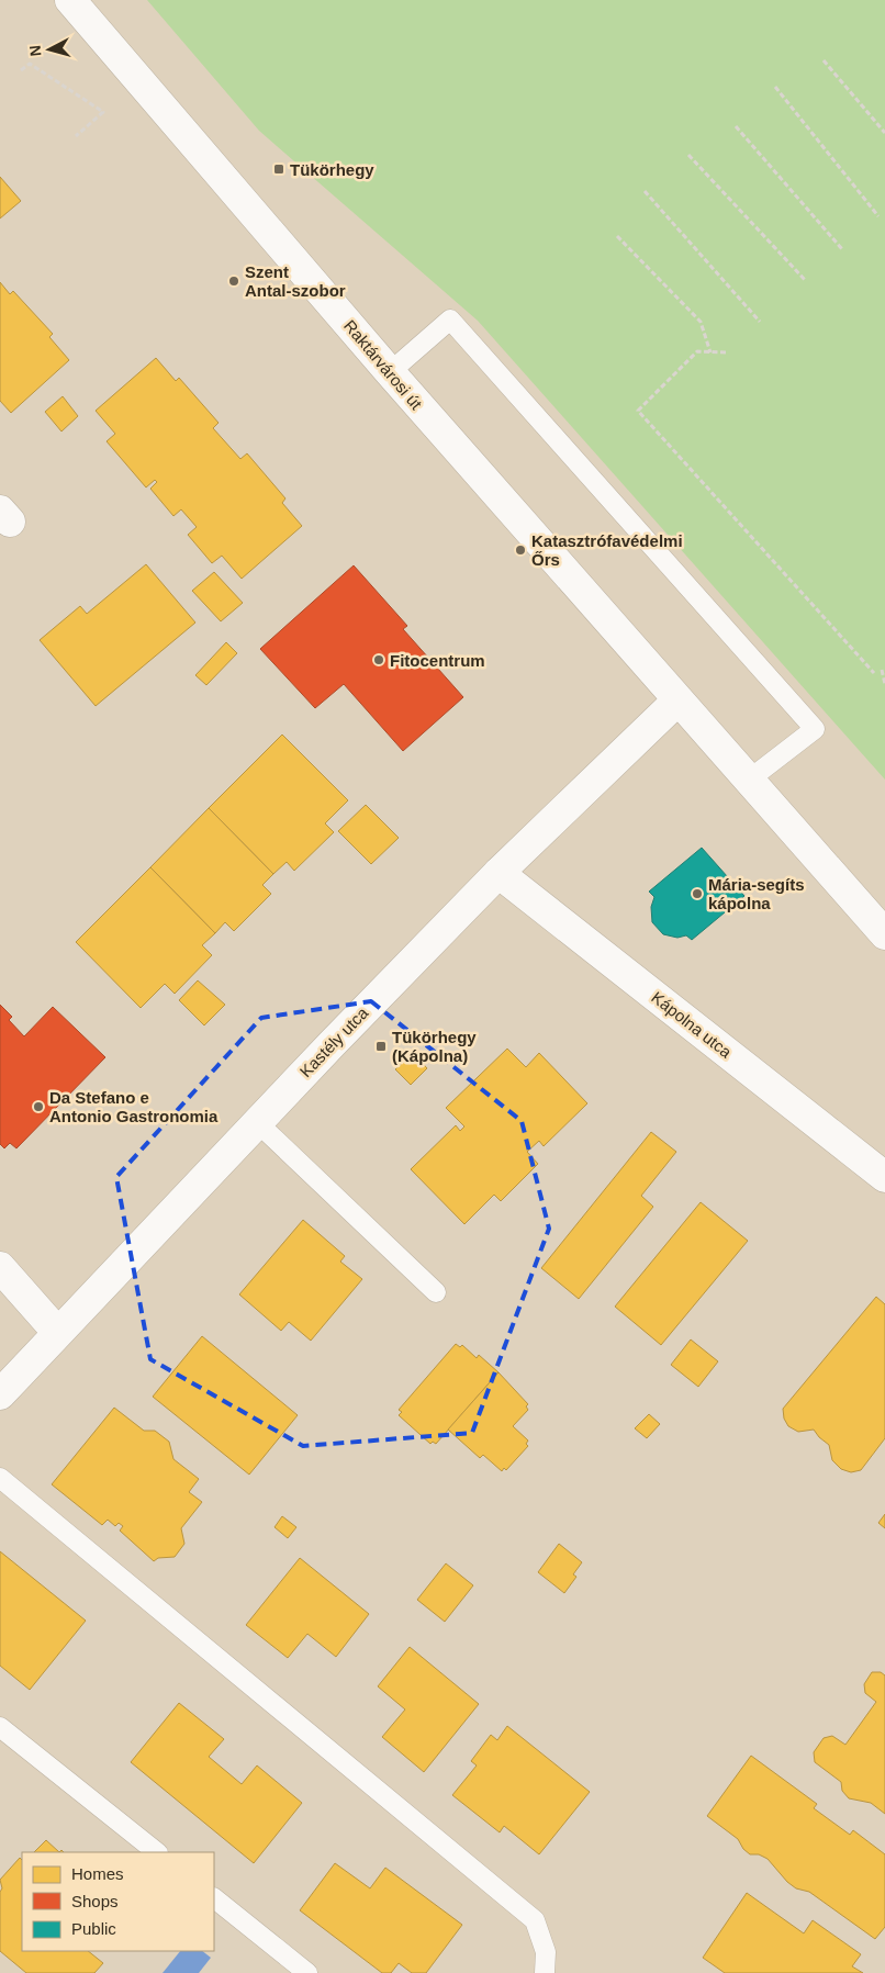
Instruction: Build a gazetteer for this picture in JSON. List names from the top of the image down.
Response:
{
  "streets": {
    "street": ["Raktárvárosi út", "Kápolna utca", "Kastély utca"]
  },
  "crossings": [
    ["Raktárvárosi út", "Kastély utca"],
    ["Kápolna utca", "Kastély utca"]
  ],
  "places": {
    "transit": ["Tükörhegy", "Tükörhegy (Kápolna)"],
    "other": [
      "Szent Antal-szobor",
      "Katasztrófavédelmi Őrs",
      "Fitocentrum",
      "Mária-segíts kápolna",
      "Da Stefano e Antonio Gastronomia"
    ]
  },
  "legend": ["Homes", "Shops", "Public"],
  "north": "left"
}
